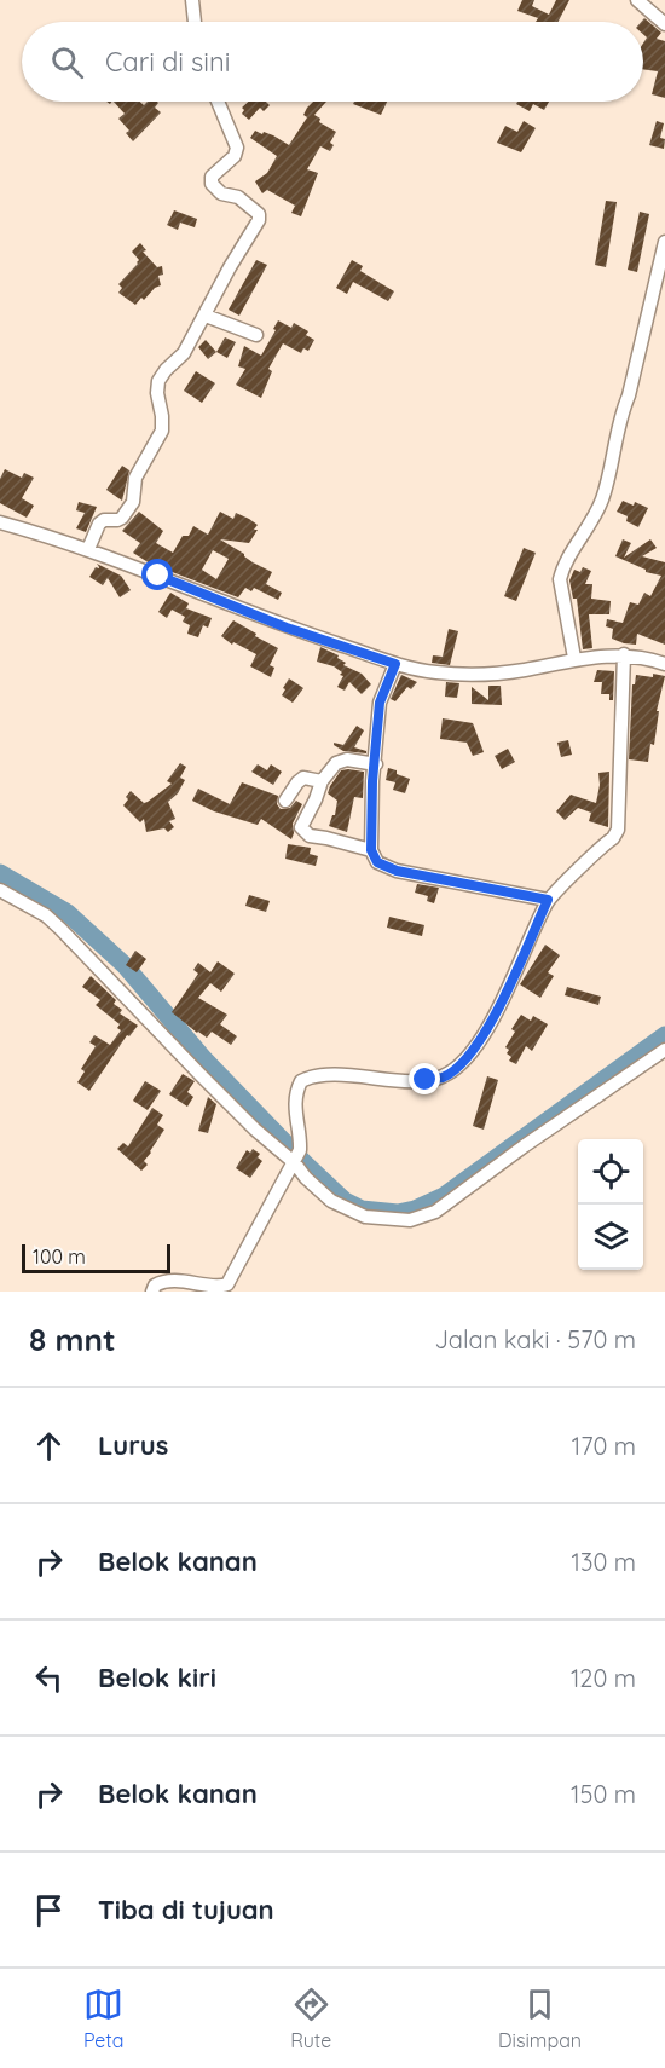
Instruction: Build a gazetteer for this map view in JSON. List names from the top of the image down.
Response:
{
  "scale_bar": "100 m",
  "page": {
    "search": "Cari di sini",
    "scale": "100 m",
    "heading": ["8 mnt", "Jalan kaki · 570 m"],
    "list": [
      ["Lurus", "170 m"],
      ["Belok kanan", "130 m"],
      ["Belok kiri", "120 m"],
      ["Belok kanan", "150 m"],
      "Tiba di tujuan"
    ],
    "nav": ["Peta", "Rute", "Disimpan"]
  }
}
